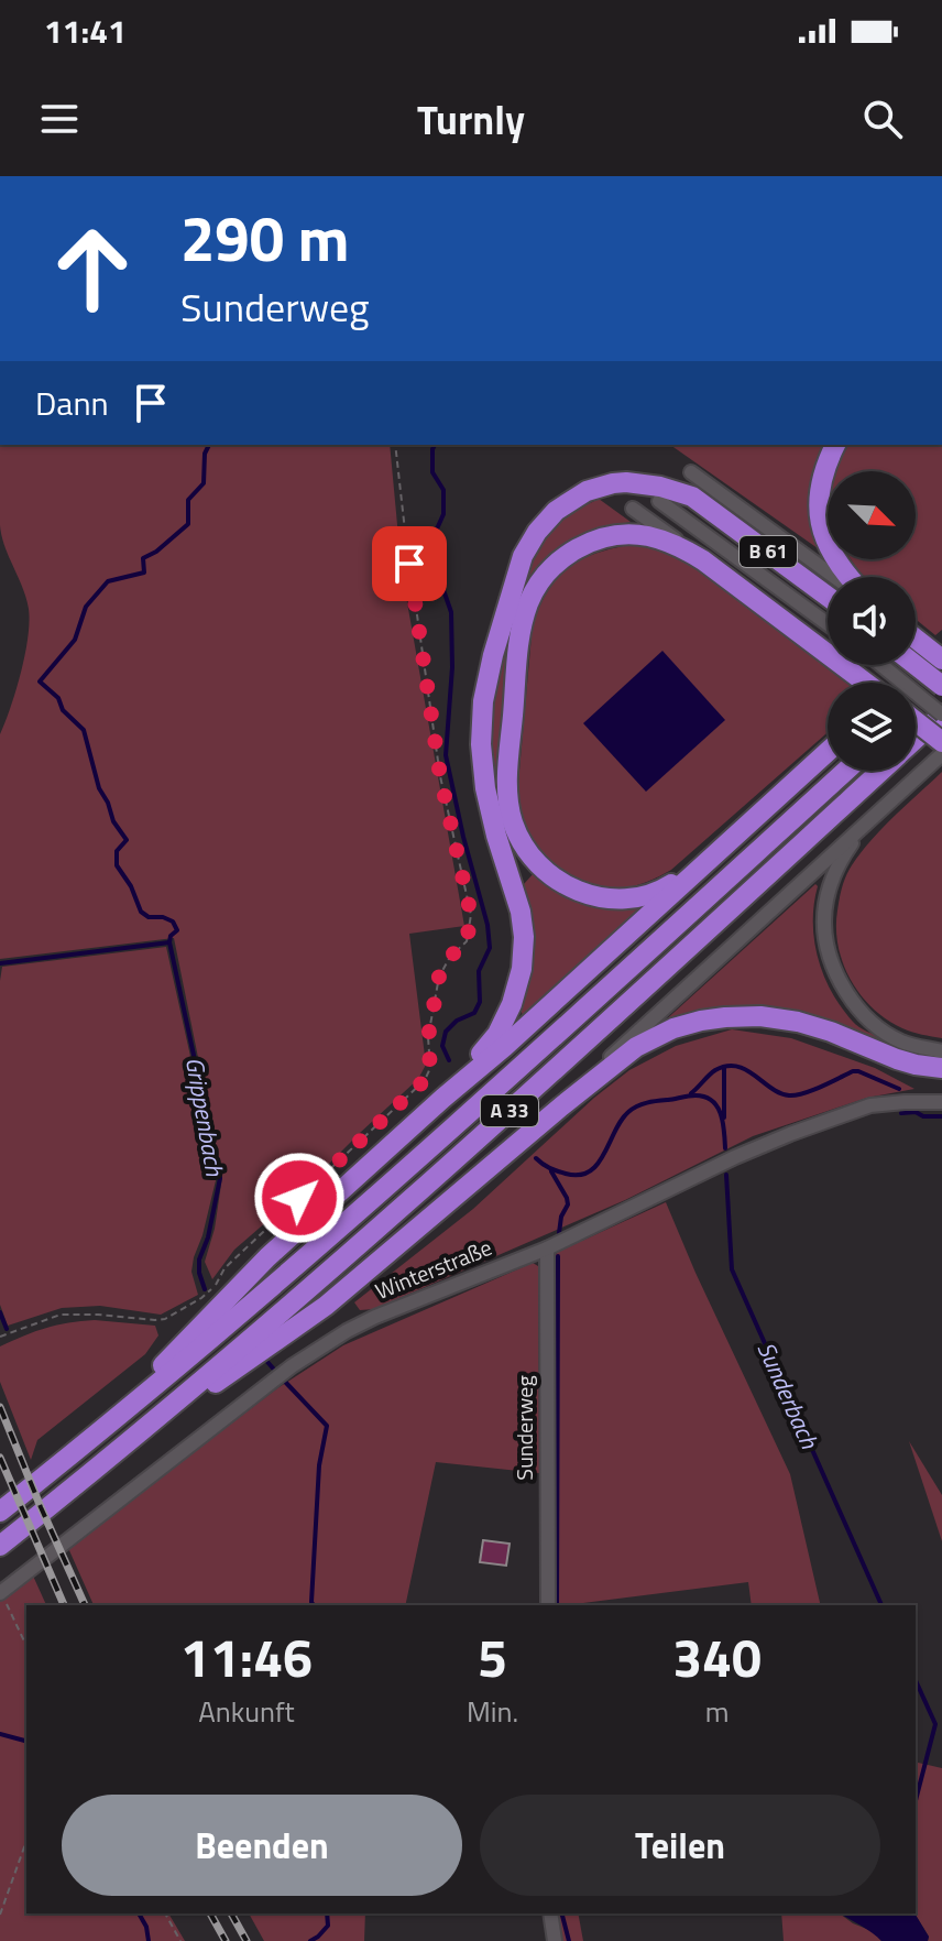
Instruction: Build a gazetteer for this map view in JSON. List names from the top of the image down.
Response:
{
  "streets": {
    "highway": ["B 61", "A 33"],
    "street": ["Winterstraße", "Sunderweg"]
  },
  "crossings": [
    ["Winterstraße", "Sunderweg"]
  ],
  "water": ["Grippenbach", "Sunderbach"],
  "north": "bottom right",
  "page": {
    "status": "11:41",
    "header": "Turnly",
    "turn": ["290 m", "Sunderweg"],
    "then": "Dann",
    "eta": [
      "11:46",
      "Ankunft",
      "5",
      "Min.",
      "340",
      "m"
    ],
    "buttons": ["Beenden", "Teilen"]
  }
}
